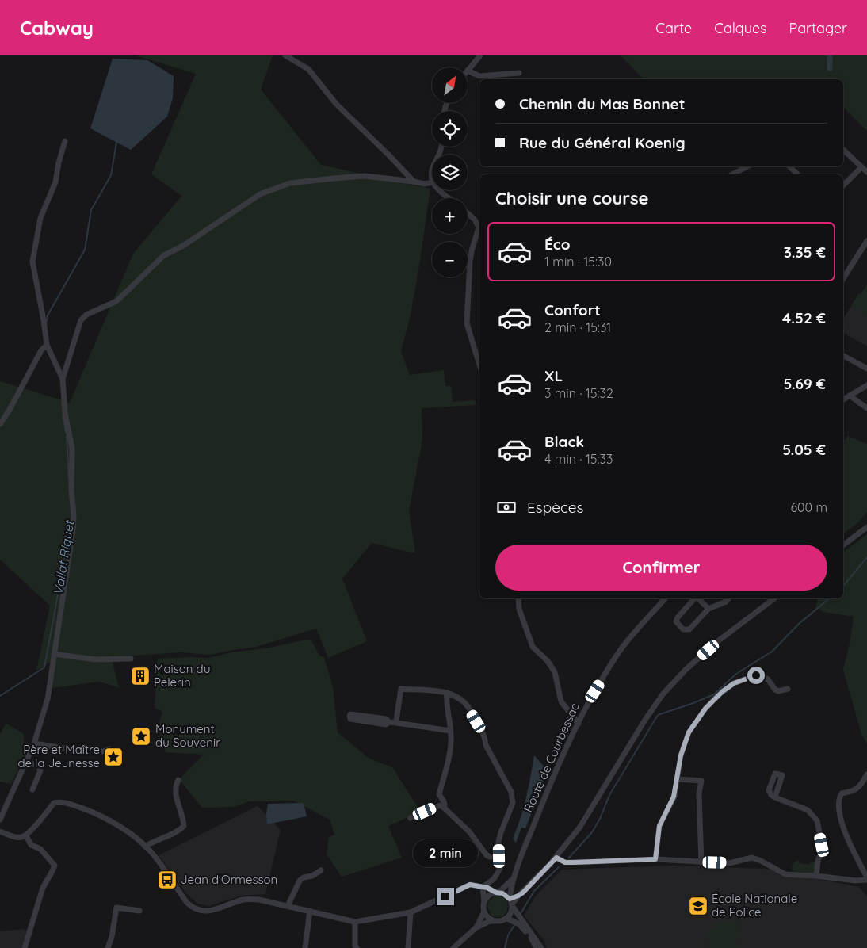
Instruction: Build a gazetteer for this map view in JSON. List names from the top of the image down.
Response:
{
  "streets": {
    "street": ["Route de Courbessac"]
  },
  "water": ["Vallat Riquet"],
  "places": {
    "building": ["Maison du Pelerin"],
    "place": ["Monument du Souvenir", "Père et Maître de la Jeunesse"],
    "bus stop": ["Jean d'Ormesson"],
    "school or university": ["École Nationale de Police"]
  },
  "north": "top right",
  "page": {
    "header": "Cabway",
    "nav": ["Carte", "Calques", "Partager"],
    "map_buttons": ["+", "−"],
    "banner": ["Chemin du Mas Bonnet", "Rue du Général Koenig"],
    "heading": "Choisir une course",
    "list": [
      {
        "name": "Éco",
        "note": "1 min · 15:30",
        "value": "3.35 €"
      },
      {
        "name": "Confort",
        "note": "2 min · 15:31",
        "value": "4.52 €"
      },
      {
        "name": "XL",
        "note": "3 min · 15:32",
        "value": "5.69 €"
      },
      {
        "name": "Black",
        "note": "4 min · 15:33",
        "value": "5.05 €"
      }
    ],
    "pay": ["Espèces", "600 m"],
    "buttons": "Confirmer",
    "bubble": "2 min"
  }
}
